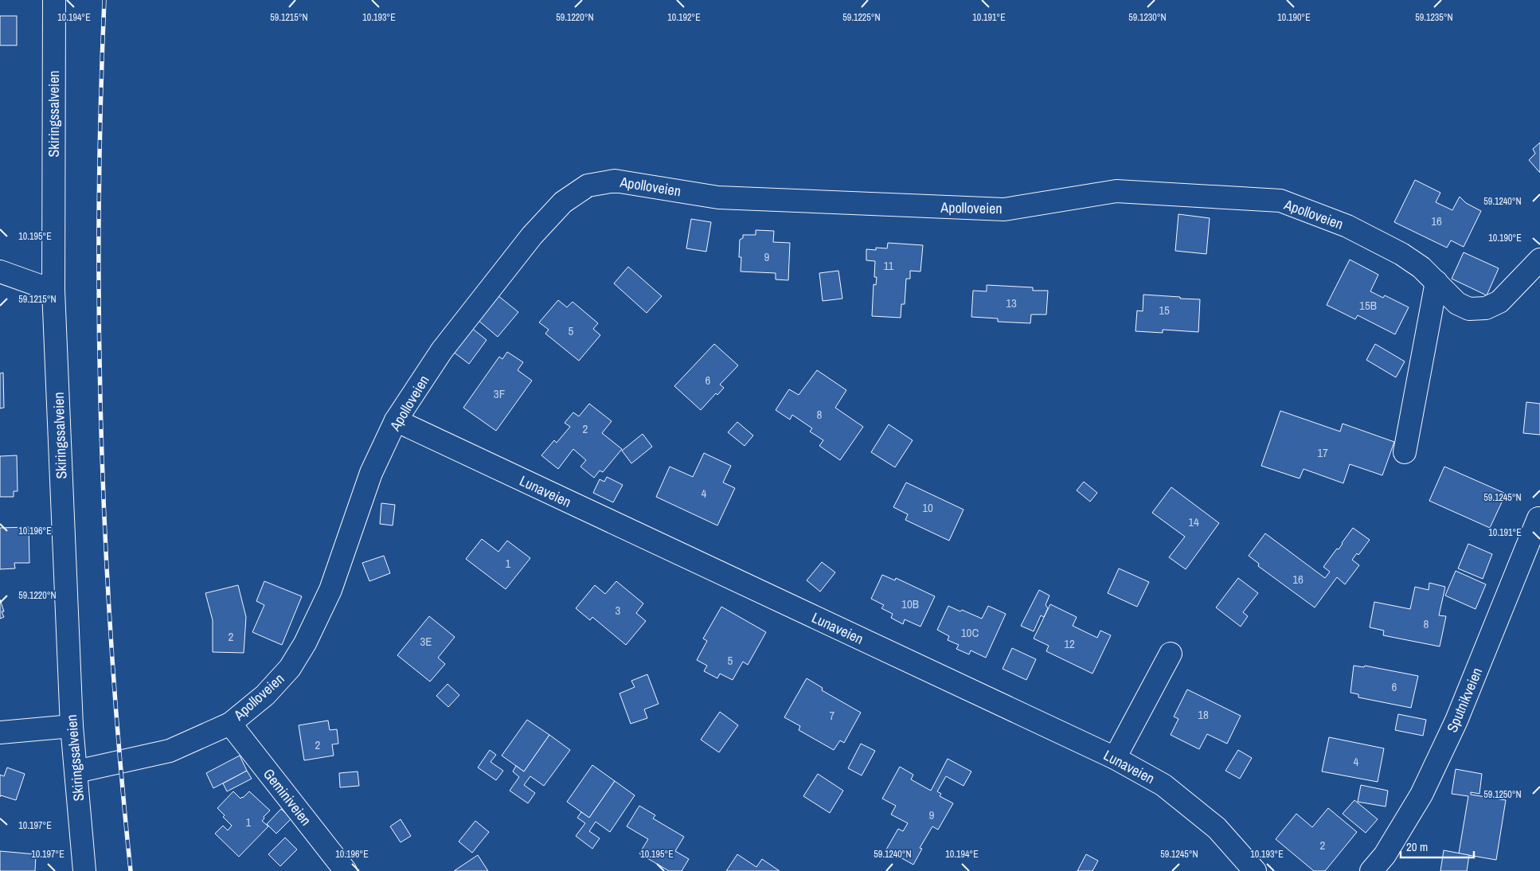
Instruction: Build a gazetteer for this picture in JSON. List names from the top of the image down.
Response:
{
  "streets": {
    "street": [
      "Skiringssalveien",
      "Apolloveien",
      "Lunaveien",
      "Sputnikveien",
      "Geminiveien"
    ]
  },
  "crossings": [
    ["Skiringssalveien", "Apolloveien"],
    ["Apolloveien", "Lunaveien"],
    ["Apolloveien", "Geminiveien"]
  ],
  "house_numbers": [
    "16",
    "9",
    "11",
    "13",
    "15B",
    "15",
    "5",
    "6",
    "3F",
    "8",
    "2",
    "17",
    "4",
    "10",
    "14",
    "1",
    "16",
    "10B",
    "3",
    "8",
    "10C",
    "2",
    "3E",
    "12",
    "5",
    "6",
    "18",
    "7",
    "2",
    "4",
    "9",
    "1",
    "2"
  ],
  "scale_bar": "20 m",
  "coordinates": [
    "10.194°E",
    "10.193°E",
    "10.192°E",
    "10.191°E",
    "10.190°E",
    "59.1220°N",
    "59.1215°N",
    "59.1225°N",
    "59.1230°N",
    "59.1235°N",
    "59.1240°N",
    "10.195°E",
    "59.1245°N",
    "10.196°E",
    "59.1250°N",
    "10.197°E"
  ]
}
